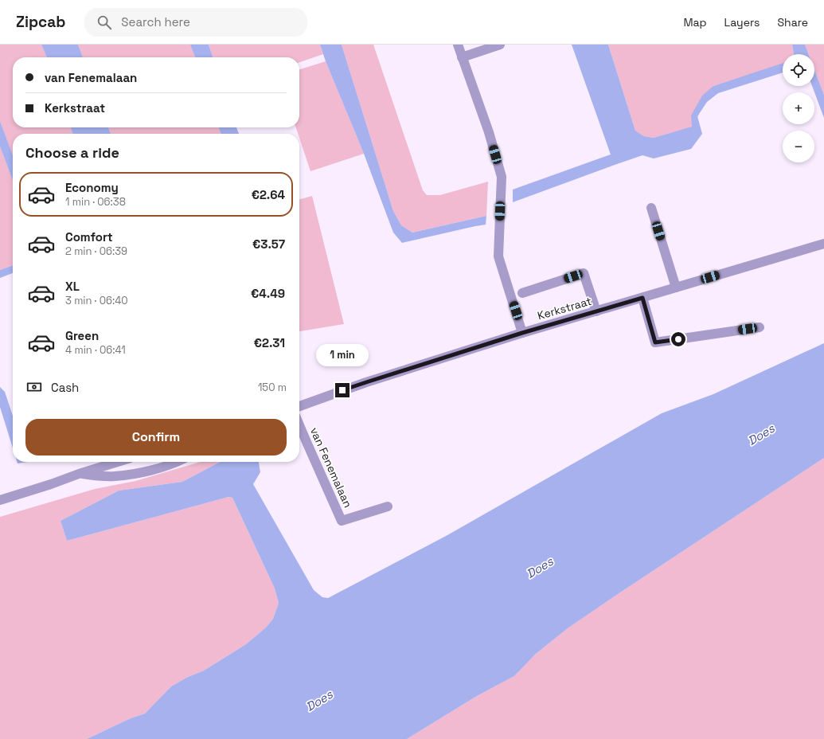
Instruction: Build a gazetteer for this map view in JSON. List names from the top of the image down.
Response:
{
  "streets": {
    "street": ["Kerkstraat", "van Fenemalaan"]
  },
  "water": ["Does"],
  "page": {
    "header": "Zipcab",
    "search": "Search here",
    "nav": ["Map", "Layers", "Share"],
    "map_buttons": ["+", "−"],
    "banner": ["van Fenemalaan", "Kerkstraat"],
    "heading": "Choose a ride",
    "list": [
      {
        "name": "Economy",
        "note": "1 min · 06:38",
        "value": "€2.64"
      },
      {
        "name": "Comfort",
        "note": "2 min · 06:39",
        "value": "€3.57"
      },
      {
        "name": "XL",
        "note": "3 min · 06:40",
        "value": "€4.49"
      },
      {
        "name": "Green",
        "note": "4 min · 06:41",
        "value": "€2.31"
      }
    ],
    "bubble": "1 min",
    "pay": ["Cash", "150 m"],
    "buttons": "Confirm"
  }
}
